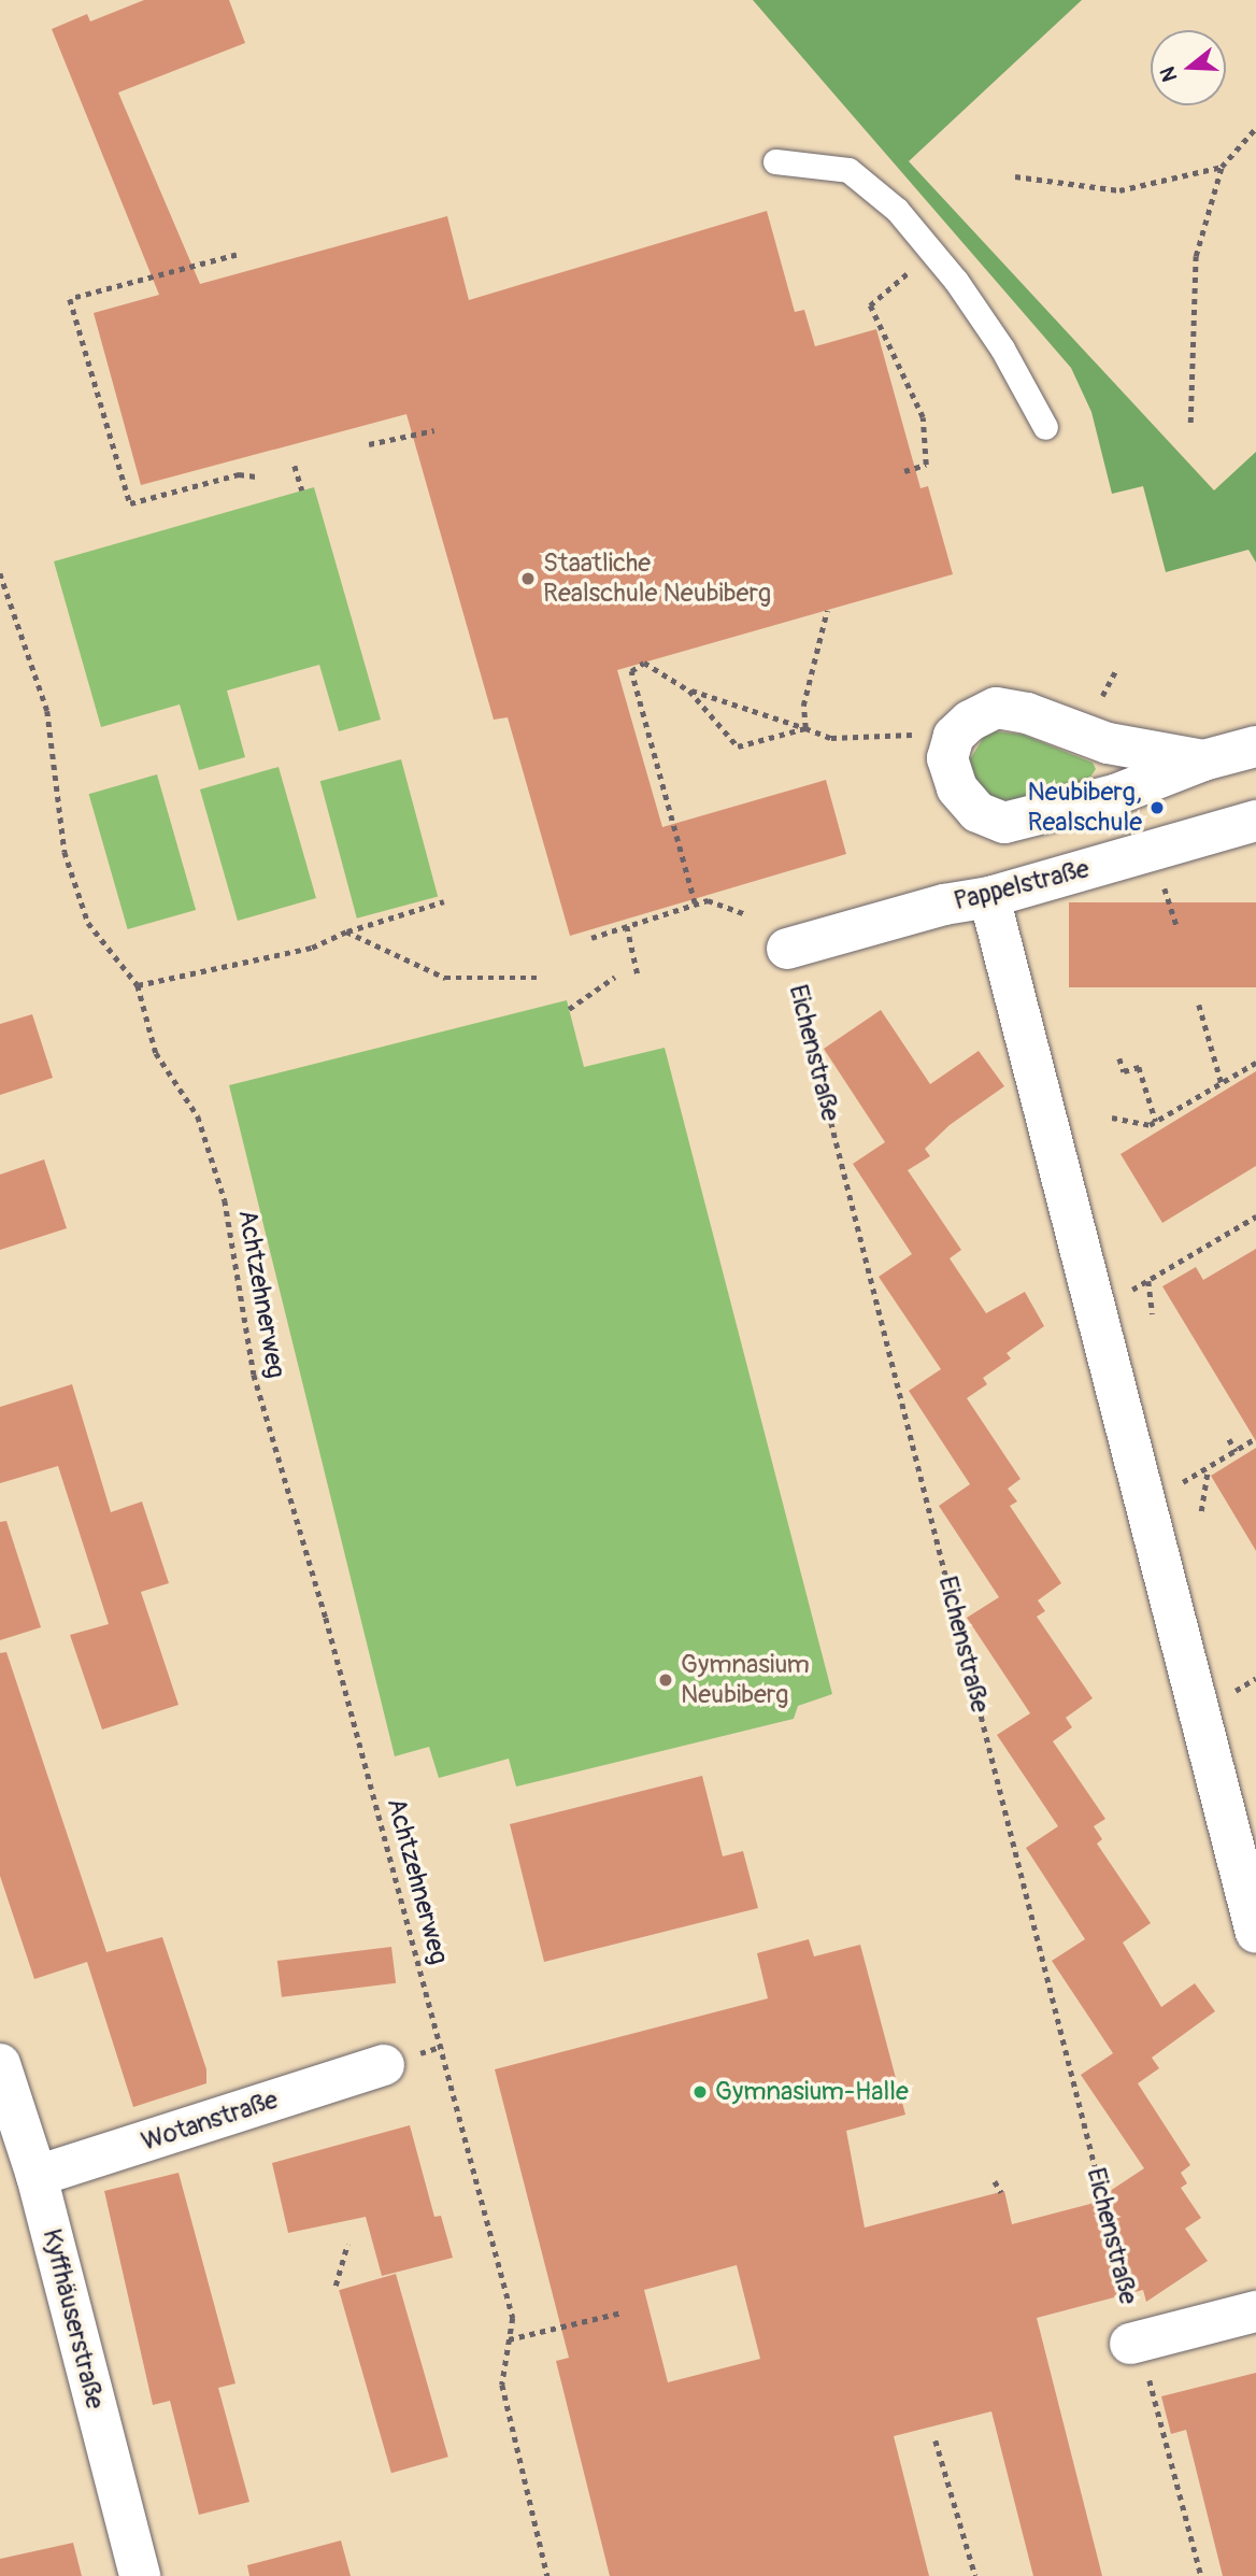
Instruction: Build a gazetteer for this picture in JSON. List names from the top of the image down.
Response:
{
  "streets": {
    "street": [
      "Pappelstraße",
      "Eichenstraße",
      "Wotanstraße",
      "Kyffhäuserstraße"
    ],
    "path": ["Achtzehnerweg"]
  },
  "crossings": [
    ["Pappelstraße", "Eichenstraße"],
    ["Wotanstraße", "Kyffhäuserstraße"]
  ],
  "places": [
    "Staatliche Realschule Neubiberg",
    "Neubiberg, Realschule",
    "Gymnasium Neubiberg",
    "Gymnasium-Halle"
  ],
  "north": "left"
}
